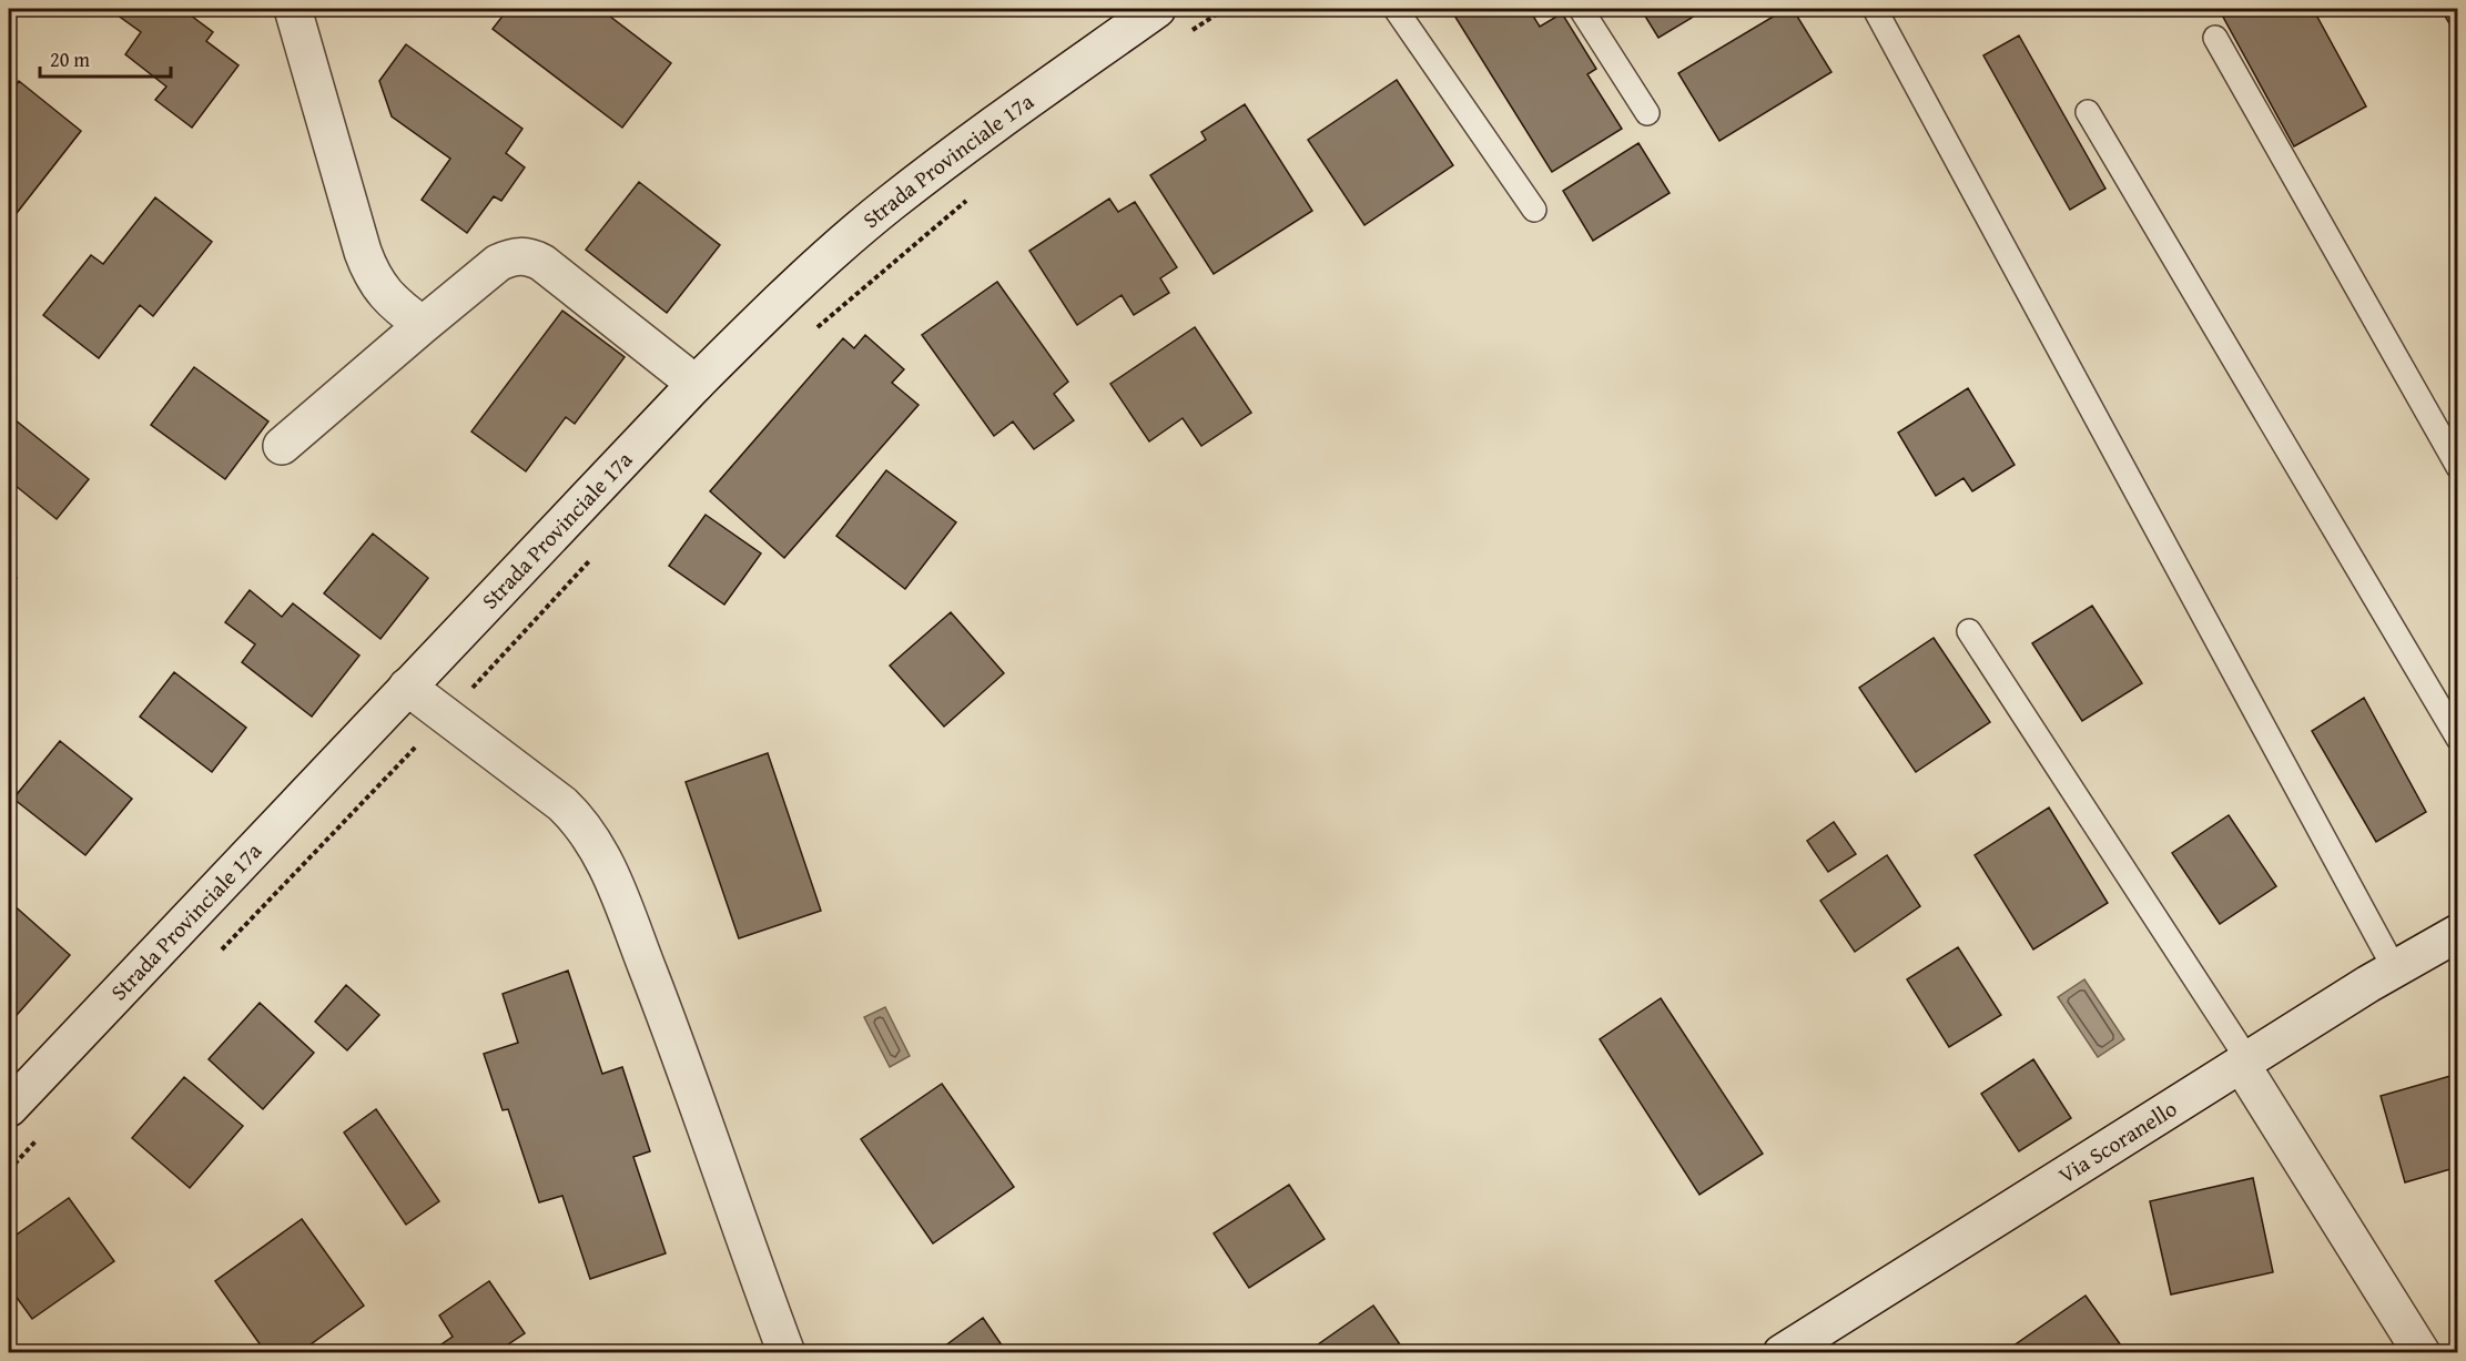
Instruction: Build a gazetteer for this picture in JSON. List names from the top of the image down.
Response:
{
  "streets": {
    "street": ["Strada Provinciale 17a", "Via Scoranello"]
  },
  "scale_bar": "20 m"
}
